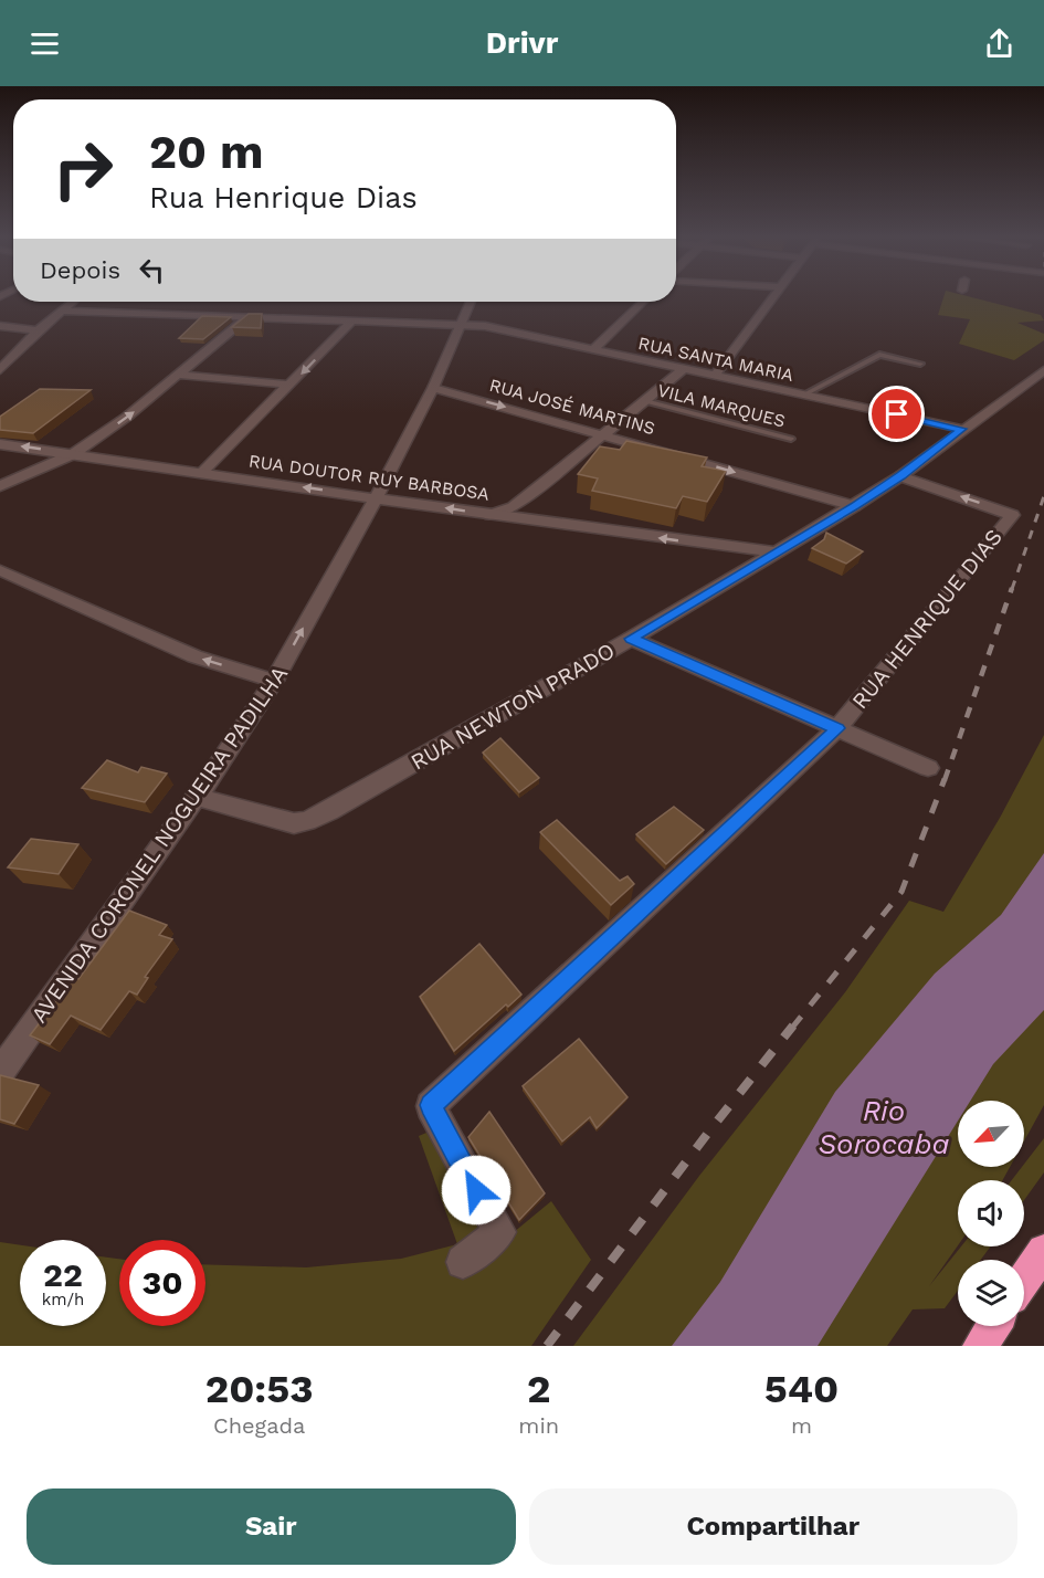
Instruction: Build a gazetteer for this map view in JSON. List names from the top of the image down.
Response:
{
  "streets": {
    "street": [
      "RUA SANTA MARIA",
      "RUA JOSÉ MARTINS",
      "RUA DOUTOR RUY BARBOSA",
      "RUA HENRIQUE DIAS",
      "RUA NEWTON PRADO",
      "AVENIDA CORONEL NOGUEIRA PADILHA"
    ],
    "lane": ["VILA MARQUES"]
  },
  "crossings": [
    ["RUA SANTA MARIA", "RUA NEWTON PRADO"],
    ["RUA SANTA MARIA", "AVENIDA CORONEL NOGUEIRA PADILHA"],
    ["RUA JOSÉ MARTINS", "RUA NEWTON PRADO"],
    ["RUA JOSÉ MARTINS", "AVENIDA CORONEL NOGUEIRA PADILHA"],
    ["RUA DOUTOR RUY BARBOSA", "RUA NEWTON PRADO"],
    ["RUA DOUTOR RUY BARBOSA", "AVENIDA CORONEL NOGUEIRA PADILHA"],
    ["RUA HENRIQUE DIAS", "RUA NEWTON PRADO"],
    ["RUA NEWTON PRADO", "AVENIDA CORONEL NOGUEIRA PADILHA"]
  ],
  "one_way": ["RUA JOSÉ MARTINS"],
  "water": ["Rio Sorocaba"],
  "north": "bottom left",
  "page": {
    "header": "Drivr",
    "turn": ["20 m", "Rua Henrique Dias"],
    "then": "Depois",
    "speed": "22 km/h",
    "limit": "30",
    "eta": [
      "20:53",
      "Chegada",
      "2",
      "min",
      "540",
      "m"
    ],
    "buttons": ["Sair", "Compartilhar"]
  }
}
